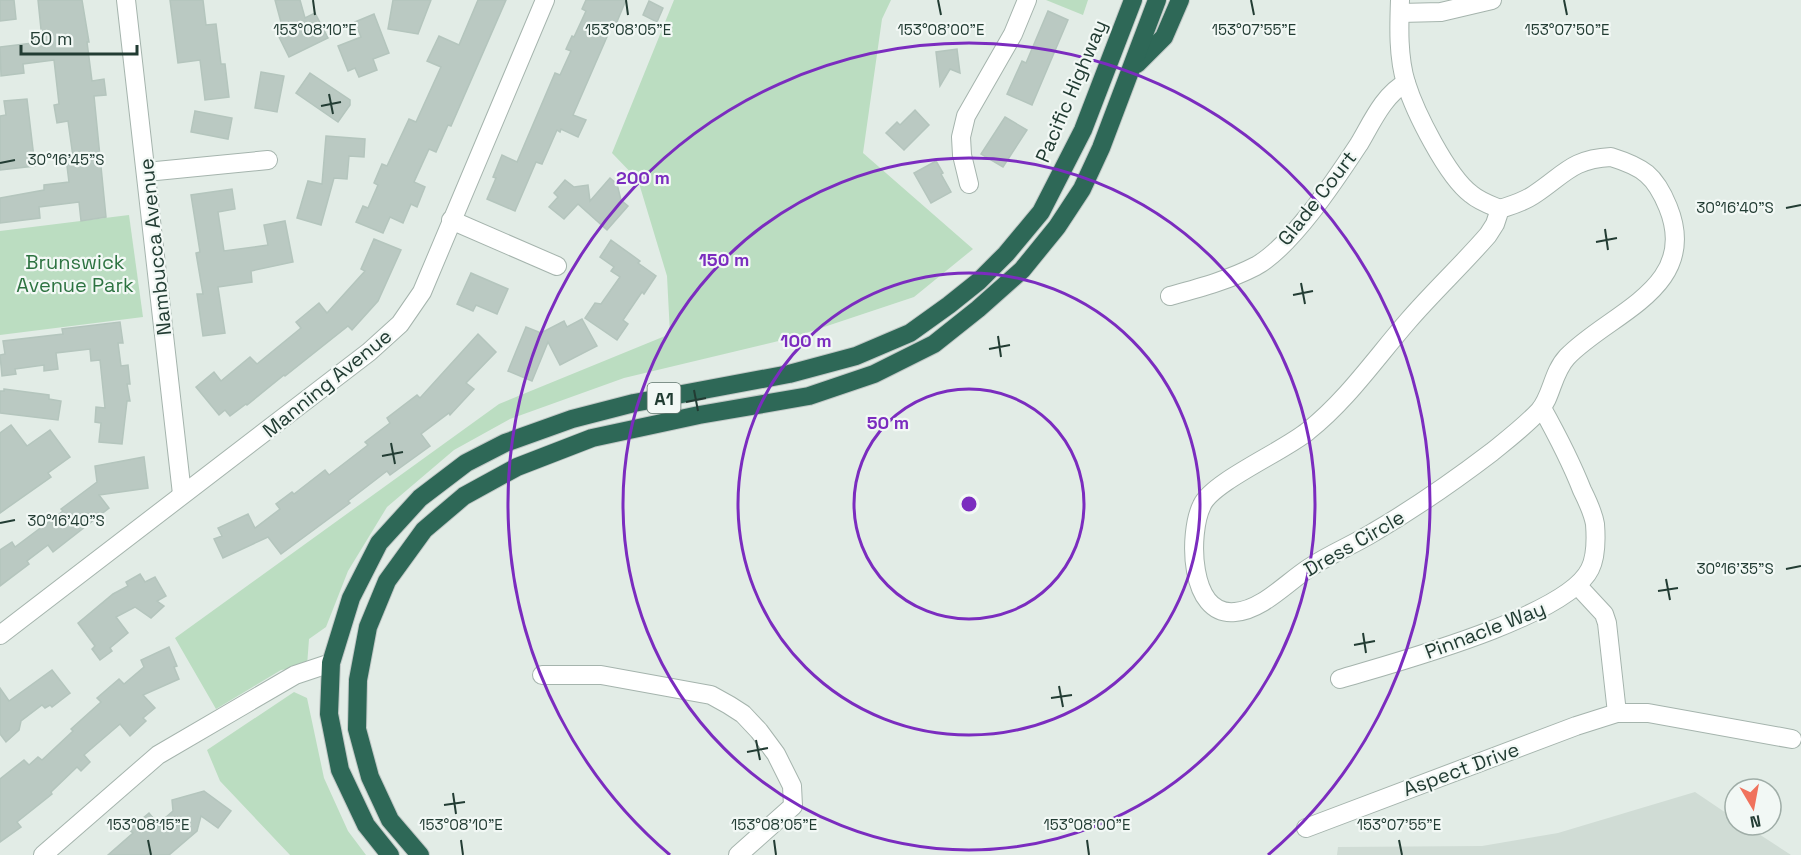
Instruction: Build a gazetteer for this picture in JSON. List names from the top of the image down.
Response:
{
  "streets": {
    "highway": ["Pacific Highway", "A1"],
    "street": [
      "Glade Court",
      "Nambucca Avenue",
      "Manning Avenue",
      "Dress Circle",
      "Pinnacle Way",
      "Aspect Drive"
    ]
  },
  "crossings": [
    ["Nambucca Avenue", "Manning Avenue"],
    ["Dress Circle", "Pinnacle Way"]
  ],
  "parks": ["Brunswick Avenue Park"],
  "scale_bar": "50 m",
  "north": "bottom",
  "coordinates": [
    "153°08'10\"E",
    "153°08'05\"E",
    "153°08'00\"E",
    "153°07'55\"E",
    "153°07'50\"E",
    "30°16'45\"S",
    "30°16'40\"S",
    "30°16'35\"S",
    "153°08'15\"E"
  ],
  "rings": [
    "200 m",
    "150 m",
    "100 m",
    "50 m"
  ]
}
